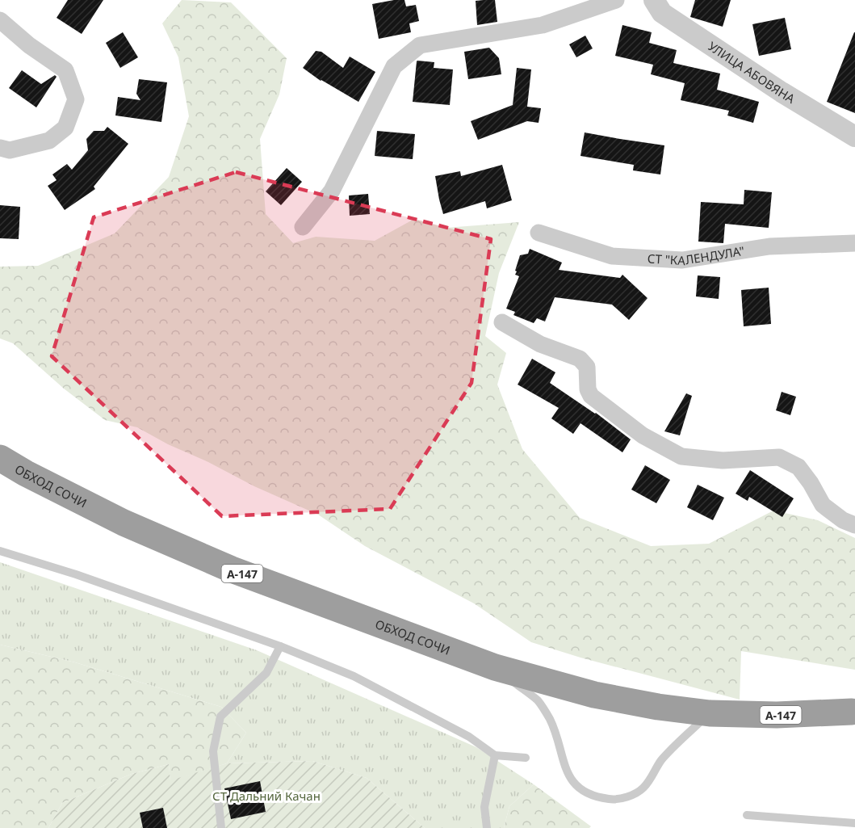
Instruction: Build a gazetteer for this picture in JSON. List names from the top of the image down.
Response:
{
  "streets": {
    "highway": ["ОБХОД СОЧИ", "А-147"],
    "street": ["УЛИЦА АБОВЯНА", "СТ \"КАЛЕНДУЛА\""]
  },
  "parks": ["СТ Дальний Качан"]
}
